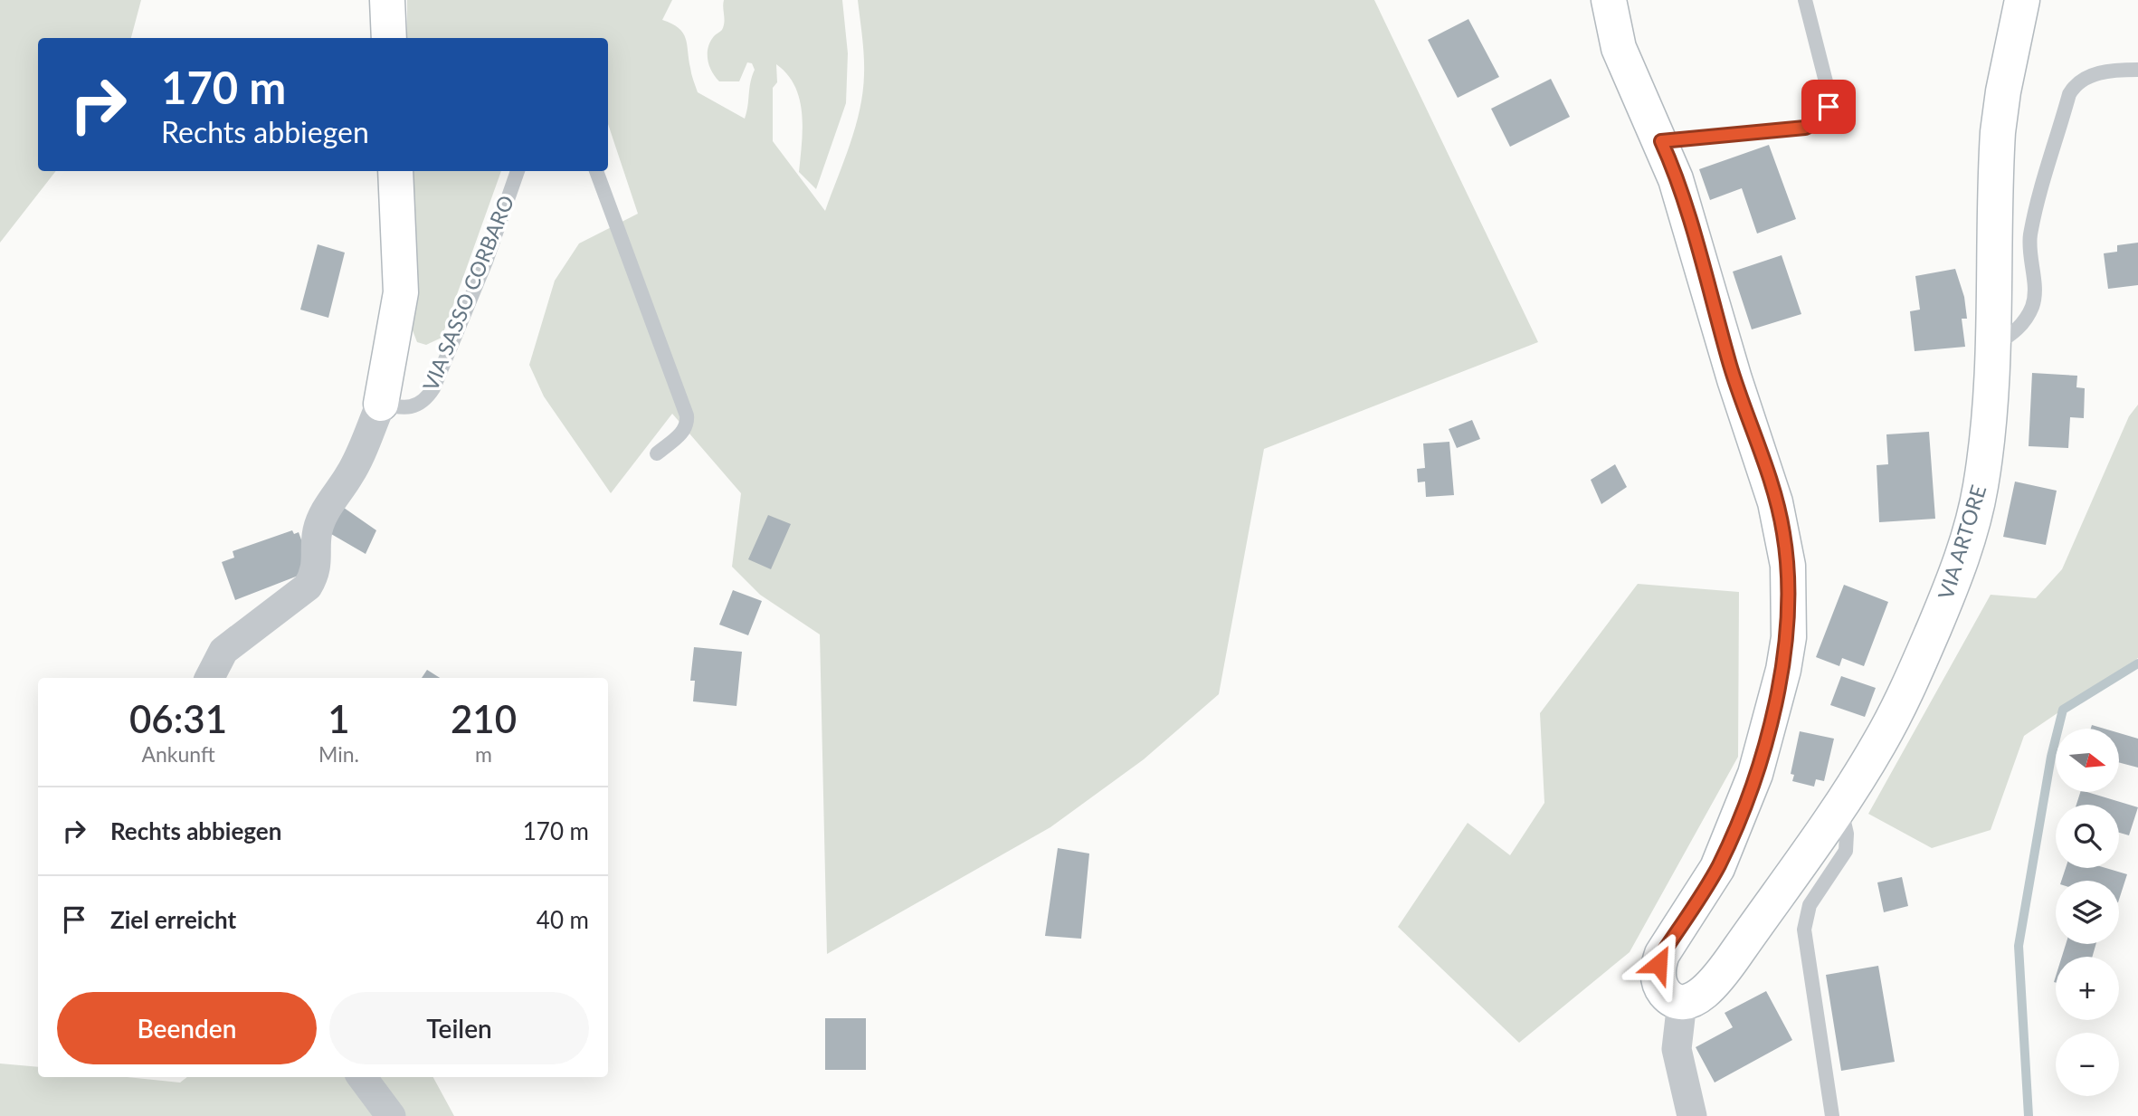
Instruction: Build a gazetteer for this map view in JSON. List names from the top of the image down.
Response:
{
  "streets": {
    "street": ["VIA ARTORE"],
    "lane": ["VIA SASSO CORBARO"]
  },
  "north": "right",
  "page": {
    "turn": ["170 m", "Rechts abbiegen"],
    "eta": [
      "06:31",
      "Ankunft",
      "1",
      "Min.",
      "210",
      "m"
    ],
    "map_buttons": ["+", "−"],
    "list": [
      {
        "name": "Rechts abbiegen",
        "value": "170 m"
      },
      {
        "name": "Ziel erreicht",
        "value": "40 m"
      }
    ],
    "buttons": ["Beenden", "Teilen"]
  }
}
